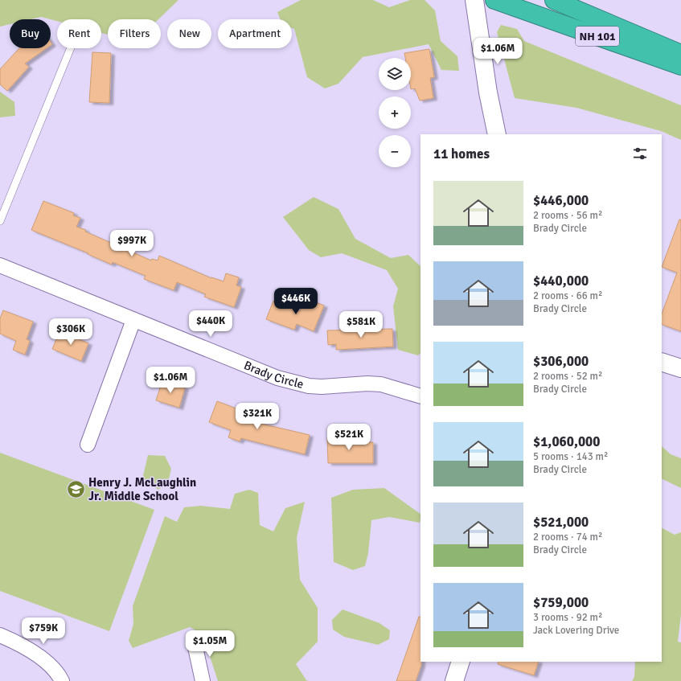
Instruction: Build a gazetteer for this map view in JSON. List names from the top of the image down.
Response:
{
  "streets": {
    "highway": ["NH 101"],
    "street": ["Brady Circle"]
  },
  "places": {
    "school or university": ["Henry J. McLaughlin Jr. Middle School"]
  },
  "page": {
    "chip": [
      "Buy",
      "Rent",
      "Filters",
      "New",
      "Apartment"
    ],
    "price": [
      "$1.06M",
      "$997K",
      "$446K",
      "$440K",
      "$581K",
      "$306K",
      "$1.06M",
      "$321K",
      "$521K",
      "$759K",
      "$1.05M"
    ],
    "map_buttons": ["+", "−"],
    "heading": "11 homes",
    "list": [
      {
        "name": "$446,000",
        "note": "2 rooms · 56 m² · Brady Circle"
      },
      {
        "name": "$440,000",
        "note": "2 rooms · 66 m² · Brady Circle"
      },
      {
        "name": "$306,000",
        "note": "2 rooms · 52 m² · Brady Circle"
      },
      {
        "name": "$1,060,000",
        "note": "5 rooms · 143 m² · Brady Circle"
      },
      {
        "name": "$521,000",
        "note": "2 rooms · 74 m² · Brady Circle"
      },
      {
        "name": "$759,000",
        "note": "3 rooms · 92 m² · Jack Lovering Drive"
      }
    ]
  }
}
